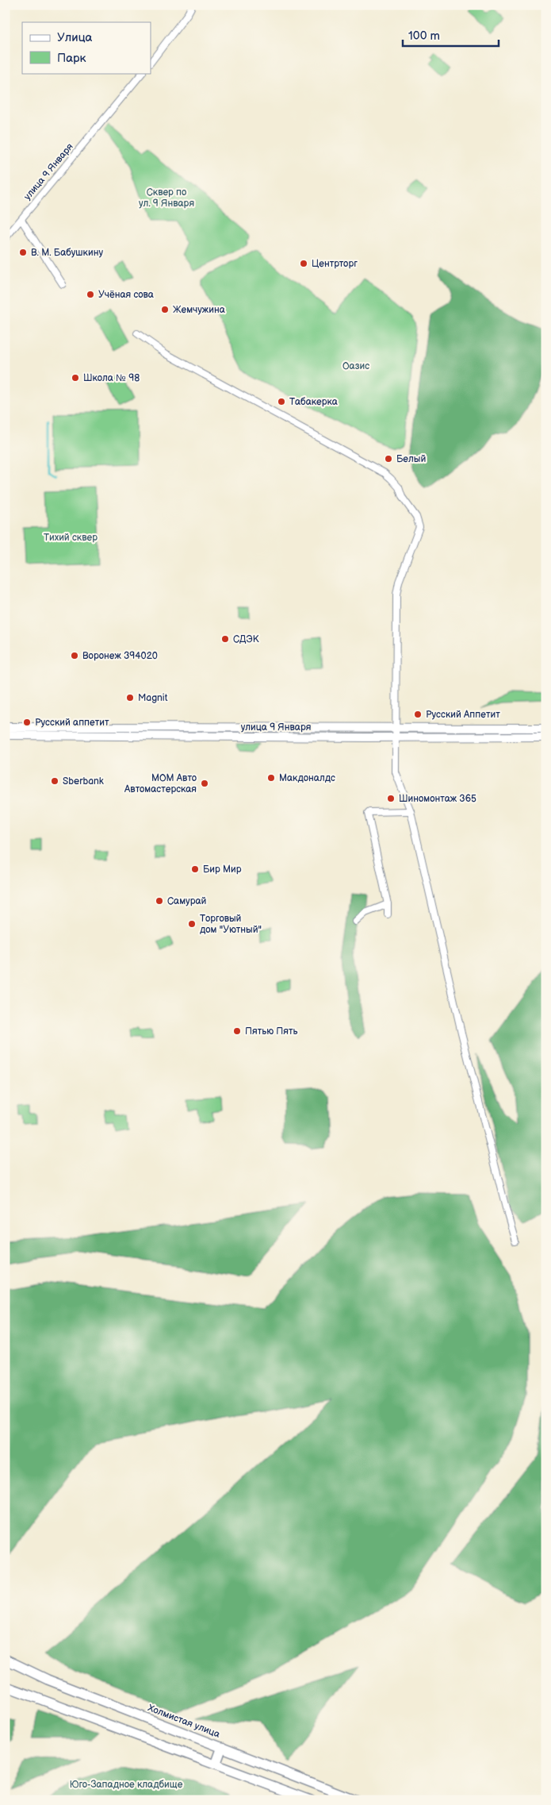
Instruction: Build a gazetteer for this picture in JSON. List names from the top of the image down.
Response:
{
  "streets": {
    "highway": ["Холмистая улица"],
    "main road": ["улица 9 Января"]
  },
  "parks": [
    "Сквер по ул. 9 Января",
    "Оазис",
    "Тихий сквер",
    "Юго-Западное кладбище"
  ],
  "places": [
    "В. М. Бабушкину",
    "Центрторг",
    "Учёная сова",
    "Жемчужина",
    "Школа № 98",
    "Табакерка",
    "Белый",
    "СДЭК",
    "Воронеж 394020",
    "Magnit",
    "Русский Аппетит",
    "Русский аппетит",
    "Макдоналдс",
    "Sberbank",
    "МОМ Авто Автомастерская",
    "Шиномонтаж 365",
    "Бир Мир",
    "Самурай",
    "Торговый дом \"Уютный\"",
    "Пятью Пять"
  ],
  "legend": ["Улица", "Парк"],
  "scale_bar": "100 m"
}
